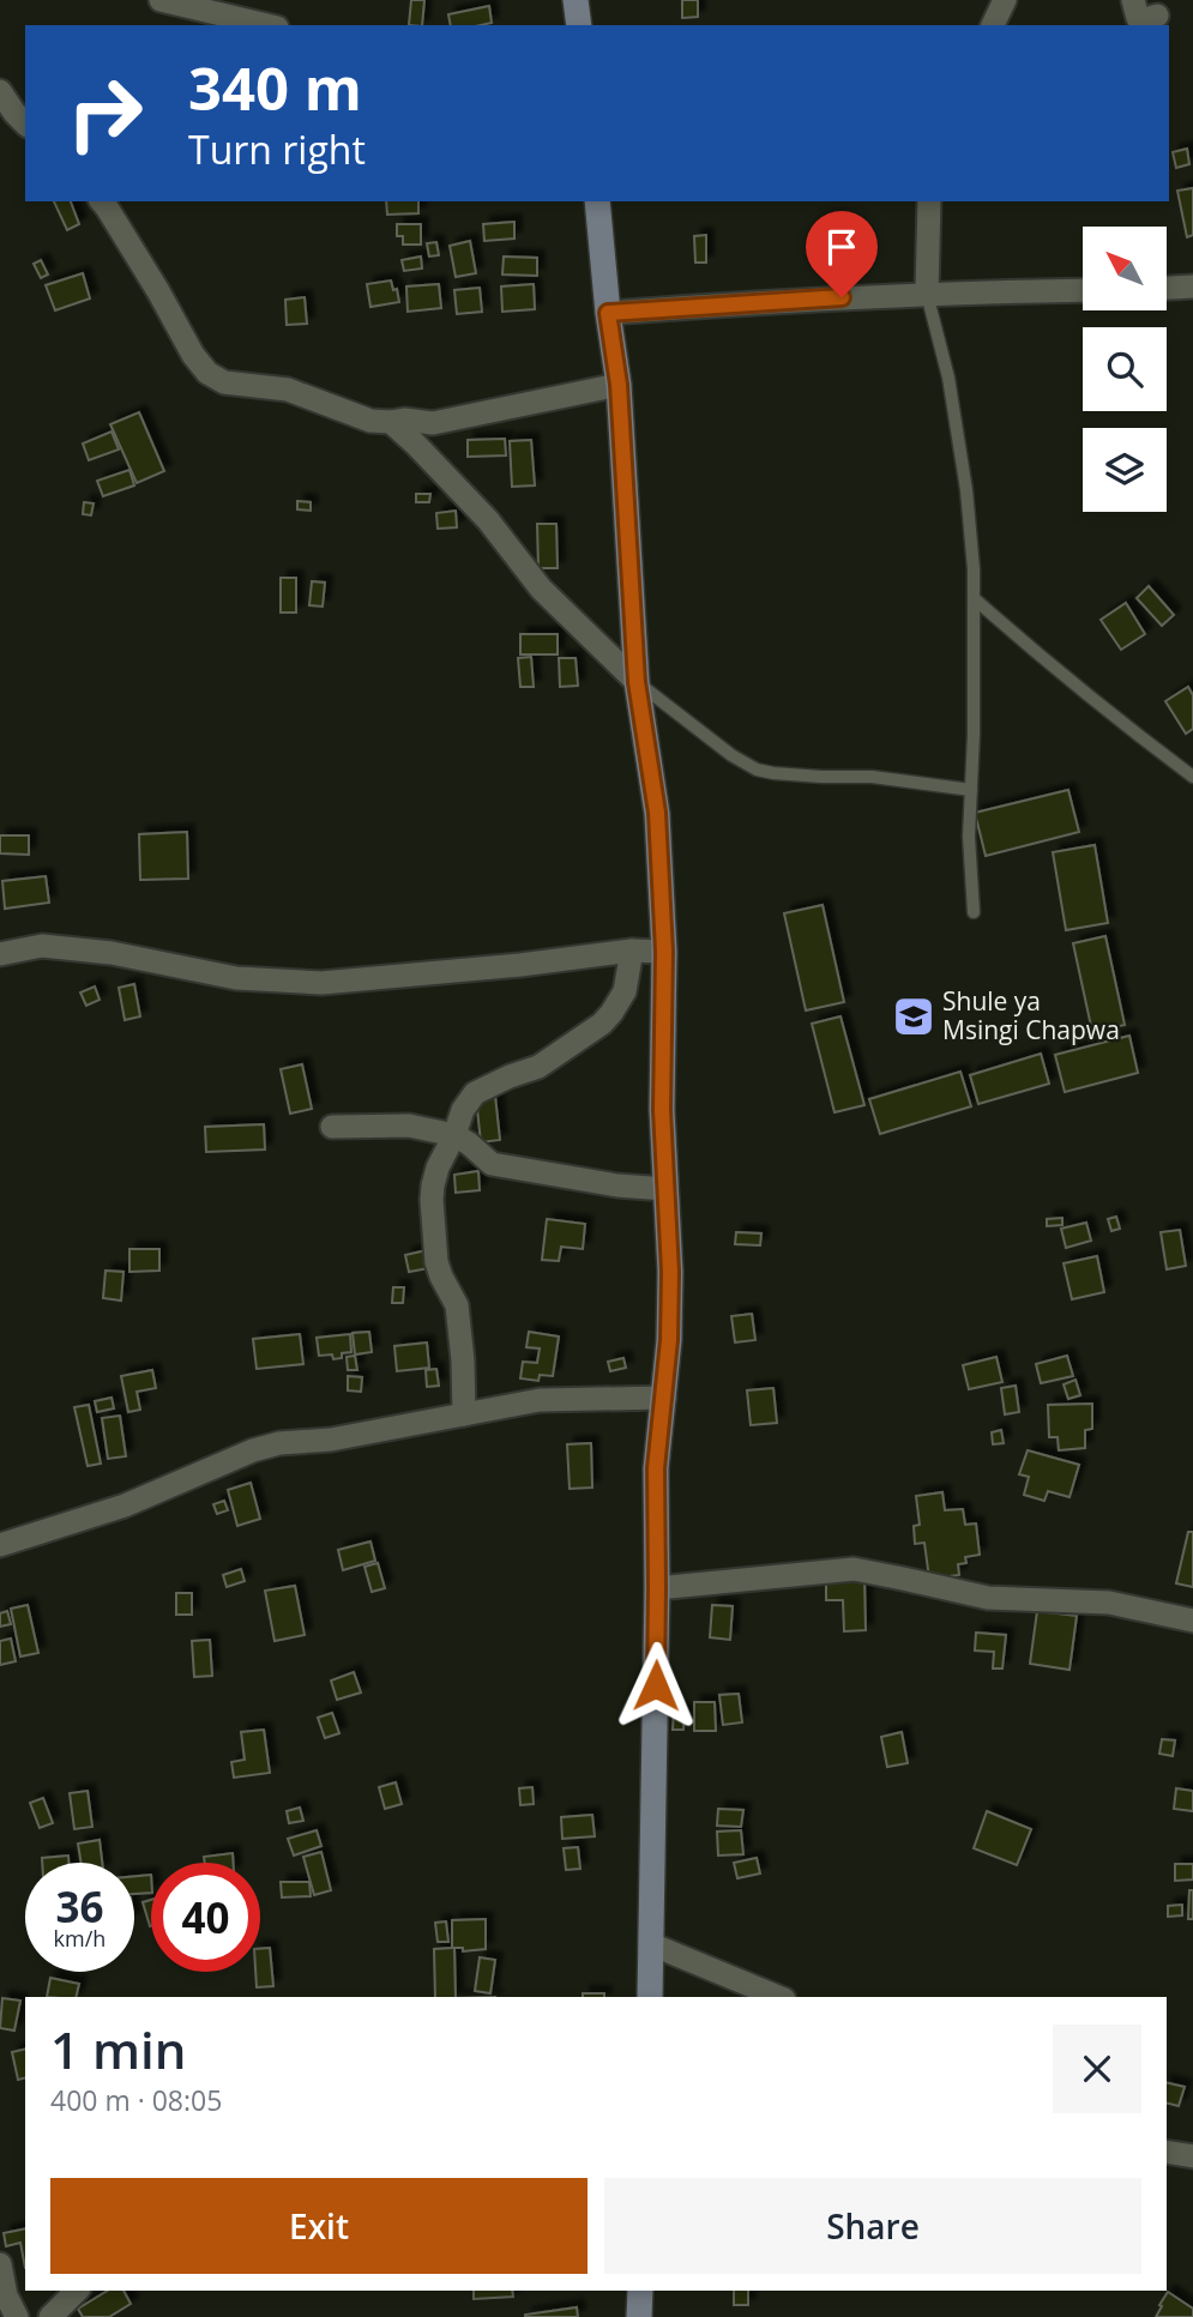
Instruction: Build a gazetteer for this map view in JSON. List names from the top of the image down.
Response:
{
  "places": {
    "school or university": ["Shule ya Msingi Chapwa"]
  },
  "north": "top left",
  "page": {
    "turn": ["340 m", "Turn right"],
    "speed": "36 km/h",
    "limit": "40",
    "heading": ["1 min", "400 m · 08:05"],
    "buttons": ["Exit", "Share"]
  }
}
